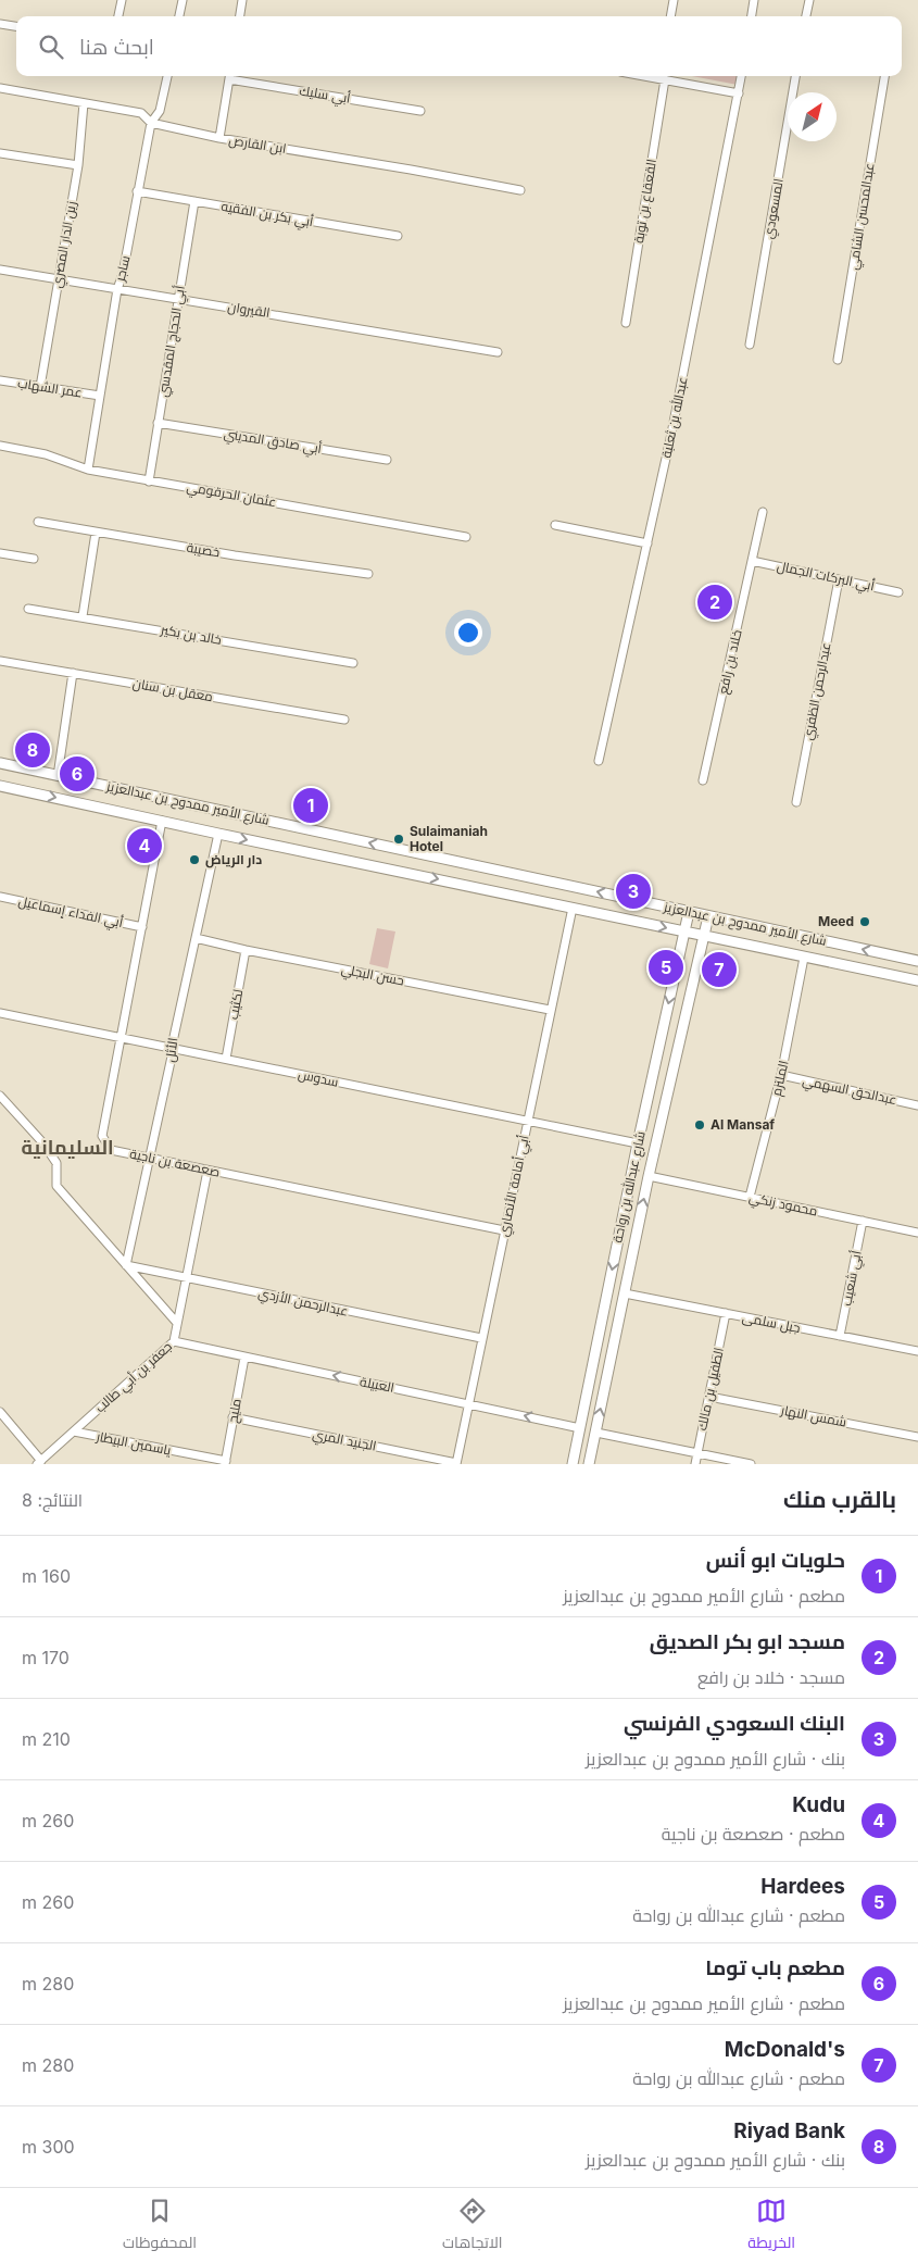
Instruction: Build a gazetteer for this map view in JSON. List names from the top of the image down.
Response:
{
  "streets": {
    "street": [
      "أبي سليك",
      "ابن القارص",
      "القعقاع بن توبة",
      "المسعودي",
      "أبي بكر بن الفقيه",
      "عبدالمحسن الشامي",
      "زين الدار المصري",
      "ساجر",
      "القيروان",
      "أبي الحجاج المقدسي",
      "عمر الشهاب",
      "عبدالله بن ثعلبة",
      "أبي صادق المديني",
      "عثمان الحرقومي",
      "خصيبة",
      "أبي البركات الجمال",
      "خالد بن بكير",
      "خلاد بن رافع",
      "معقل بن سنان",
      "عبدالرحمن الظفري",
      "شارع الأمير ممدوح بن عبدالعزيز",
      "أبي الفداء إسماعيل",
      "حسن البجلي",
      "لكثيب",
      "الأثل",
      "سدوس",
      "الملتزم",
      "عبدالحق السهمي",
      "صعصعة بن ناجية",
      "أبي أمامة الأنصاري",
      "شارع عبدالله بن رواحة",
      "محمود زنكي",
      "أبي شعيب",
      "عبدالرحمن الأزدي",
      "جبل سلمى",
      "جعفر بن أبي طالب",
      "العبيلة",
      "الطفيل بن مالك",
      "مليح",
      "شمس النهار",
      "الجنيد المري",
      "ياسمين البيطار"
    ]
  },
  "crossings": [
    ["ابن القارص", "زين الدار المصري"],
    ["ابن القارص", "ساجر"],
    ["أبي بكر بن الفقيه", "ساجر"],
    ["أبي بكر بن الفقيه", "أبي الحجاج المقدسي"],
    ["زين الدار المصري", "القيروان"],
    ["زين الدار المصري", "عمر الشهاب"],
    ["ساجر", "القيروان"],
    ["ساجر", "عمر الشهاب"],
    ["ساجر", "عثمان الحرقومي"],
    ["القيروان", "أبي الحجاج المقدسي"],
    ["أبي الحجاج المقدسي", "أبي صادق المديني"],
    ["أبي الحجاج المقدسي", "عثمان الحرقومي"],
    ["أبي البركات الجمال", "خلاد بن رافع"],
    ["أبي البركات الجمال", "عبدالرحمن الظفري"],
    ["شارع الأمير ممدوح بن عبدالعزيز", "الأثل"],
    ["شارع الأمير ممدوح بن عبدالعزيز", "الملتزم"],
    ["شارع الأمير ممدوح بن عبدالعزيز", "صعصعة بن ناجية"],
    ["شارع الأمير ممدوح بن عبدالعزيز", "أبي أمامة الأنصاري"],
    ["شارع الأمير ممدوح بن عبدالعزيز", "شارع عبدالله بن رواحة"],
    ["أبي الفداء إسماعيل", "صعصعة بن ناجية"],
    ["حسن البجلي", "لكثيب"],
    ["حسن البجلي", "الأثل"],
    ["حسن البجلي", "أبي أمامة الأنصاري"],
    ["لكثيب", "سدوس"],
    ["الأثل", "سدوس"],
    ["الأثل", "صعصعة بن ناجية"],
    ["الأثل", "عبدالرحمن الأزدي"],
    ["سدوس", "صعصعة بن ناجية"],
    ["سدوس", "أبي أمامة الأنصاري"],
    ["سدوس", "شارع عبدالله بن رواحة"],
    ["الملتزم", "عبدالحق السهمي"],
    ["الملتزم", "محمود زنكي"],
    ["صعصعة بن ناجية", "أبي أمامة الأنصاري"],
    ["صعصعة بن ناجية", "جعفر بن أبي طالب"],
    ["أبي أمامة الأنصاري", "عبدالرحمن الأزدي"],
    ["أبي أمامة الأنصاري", "العبيلة"],
    ["أبي أمامة الأنصاري", "الجنيد المري"],
    ["شارع عبدالله بن رواحة", "محمود زنكي"],
    ["شارع عبدالله بن رواحة", "جبل سلمى"],
    ["شارع عبدالله بن رواحة", "العبيلة"],
    ["محمود زنكي", "أبي شعيب"],
    ["أبي شعيب", "جبل سلمى"],
    ["عبدالرحمن الأزدي", "جعفر بن أبي طالب"],
    ["جبل سلمى", "الطفيل بن مالك"],
    ["جعفر بن أبي طالب", "العبيلة"],
    ["جعفر بن أبي طالب", "ياسمين البيطار"],
    ["العبيلة", "مليح"],
    ["الطفيل بن مالك", "شمس النهار"],
    ["مليح", "الجنيد المري"],
    ["مليح", "ياسمين البيطار"]
  ],
  "one_way": ["العبيلة"],
  "districts": ["السليمانية"],
  "places": [
    "Sulaimaniah Hotel",
    "دار الرياض",
    "Meed",
    "Al Mansaf"
  ],
  "north": "top right",
  "page": {
    "search": "ابحث هنا",
    "pins": [
      "2",
      "8",
      "6",
      "1",
      "4",
      "3",
      "5",
      "7"
    ],
    "heading": ["بالقرب منك", "النتائج: 8"],
    "list": [
      {
        "mark": "1",
        "name": "حلويات ابو أنس",
        "note": "مطعم · شارع الأمير ممدوح بن عبدالعزيز",
        "value": "160 m"
      },
      {
        "mark": "2",
        "name": "مسجد ابو بكر الصديق",
        "note": "مسجد · خلاد بن رافع",
        "value": "170 m"
      },
      {
        "mark": "3",
        "name": "البنك السعودي الفرنسي",
        "note": "بنك · شارع الأمير ممدوح بن عبدالعزيز",
        "value": "210 m"
      },
      {
        "mark": "4",
        "name": "Kudu",
        "note": "مطعم · صعصعة بن ناجية",
        "value": "260 m"
      },
      {
        "mark": "5",
        "name": "Hardees",
        "note": "مطعم · شارع عبدالله بن رواحة",
        "value": "260 m"
      },
      {
        "mark": "6",
        "name": "مطعم باب توما",
        "note": "مطعم · شارع الأمير ممدوح بن عبدالعزيز",
        "value": "280 m"
      },
      {
        "mark": "7",
        "name": "McDonald's",
        "note": "مطعم · شارع عبدالله بن رواحة",
        "value": "280 m"
      },
      {
        "mark": "8",
        "name": "Riyad Bank",
        "note": "بنك · شارع الأمير ممدوح بن عبدالعزيز",
        "value": "300 m"
      }
    ],
    "nav": ["الخريطة", "الاتجاهات", "المحفوظات"]
  }
}
